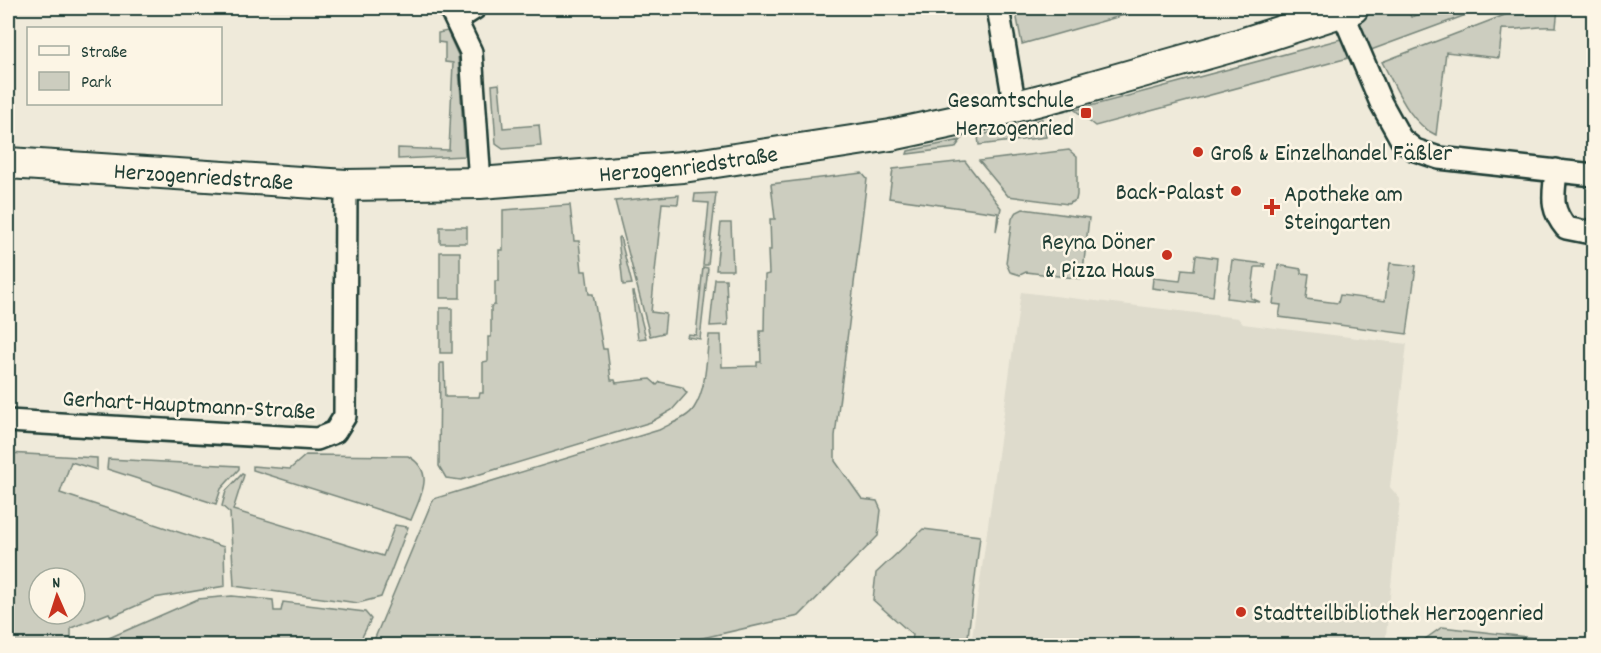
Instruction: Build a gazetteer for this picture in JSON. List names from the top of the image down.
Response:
{
  "streets": {
    "street": ["Herzogenriedstraße", "Gerhart-Hauptmann-Straße"]
  },
  "crossings": [
    ["Herzogenriedstraße", "Gerhart-Hauptmann-Straße"]
  ],
  "places": {
    "transit": ["Gesamtschule Herzogenried"],
    "other": [
      "Groß & Einzelhandel Fäßler",
      "Back-Palast",
      "Reyna Döner & Pizza Haus",
      "Stadtteilbibliothek Herzogenried"
    ],
    "health": ["Apotheke am Steingarten"]
  },
  "legend": ["Straße", "Park"],
  "north": "top"
}
